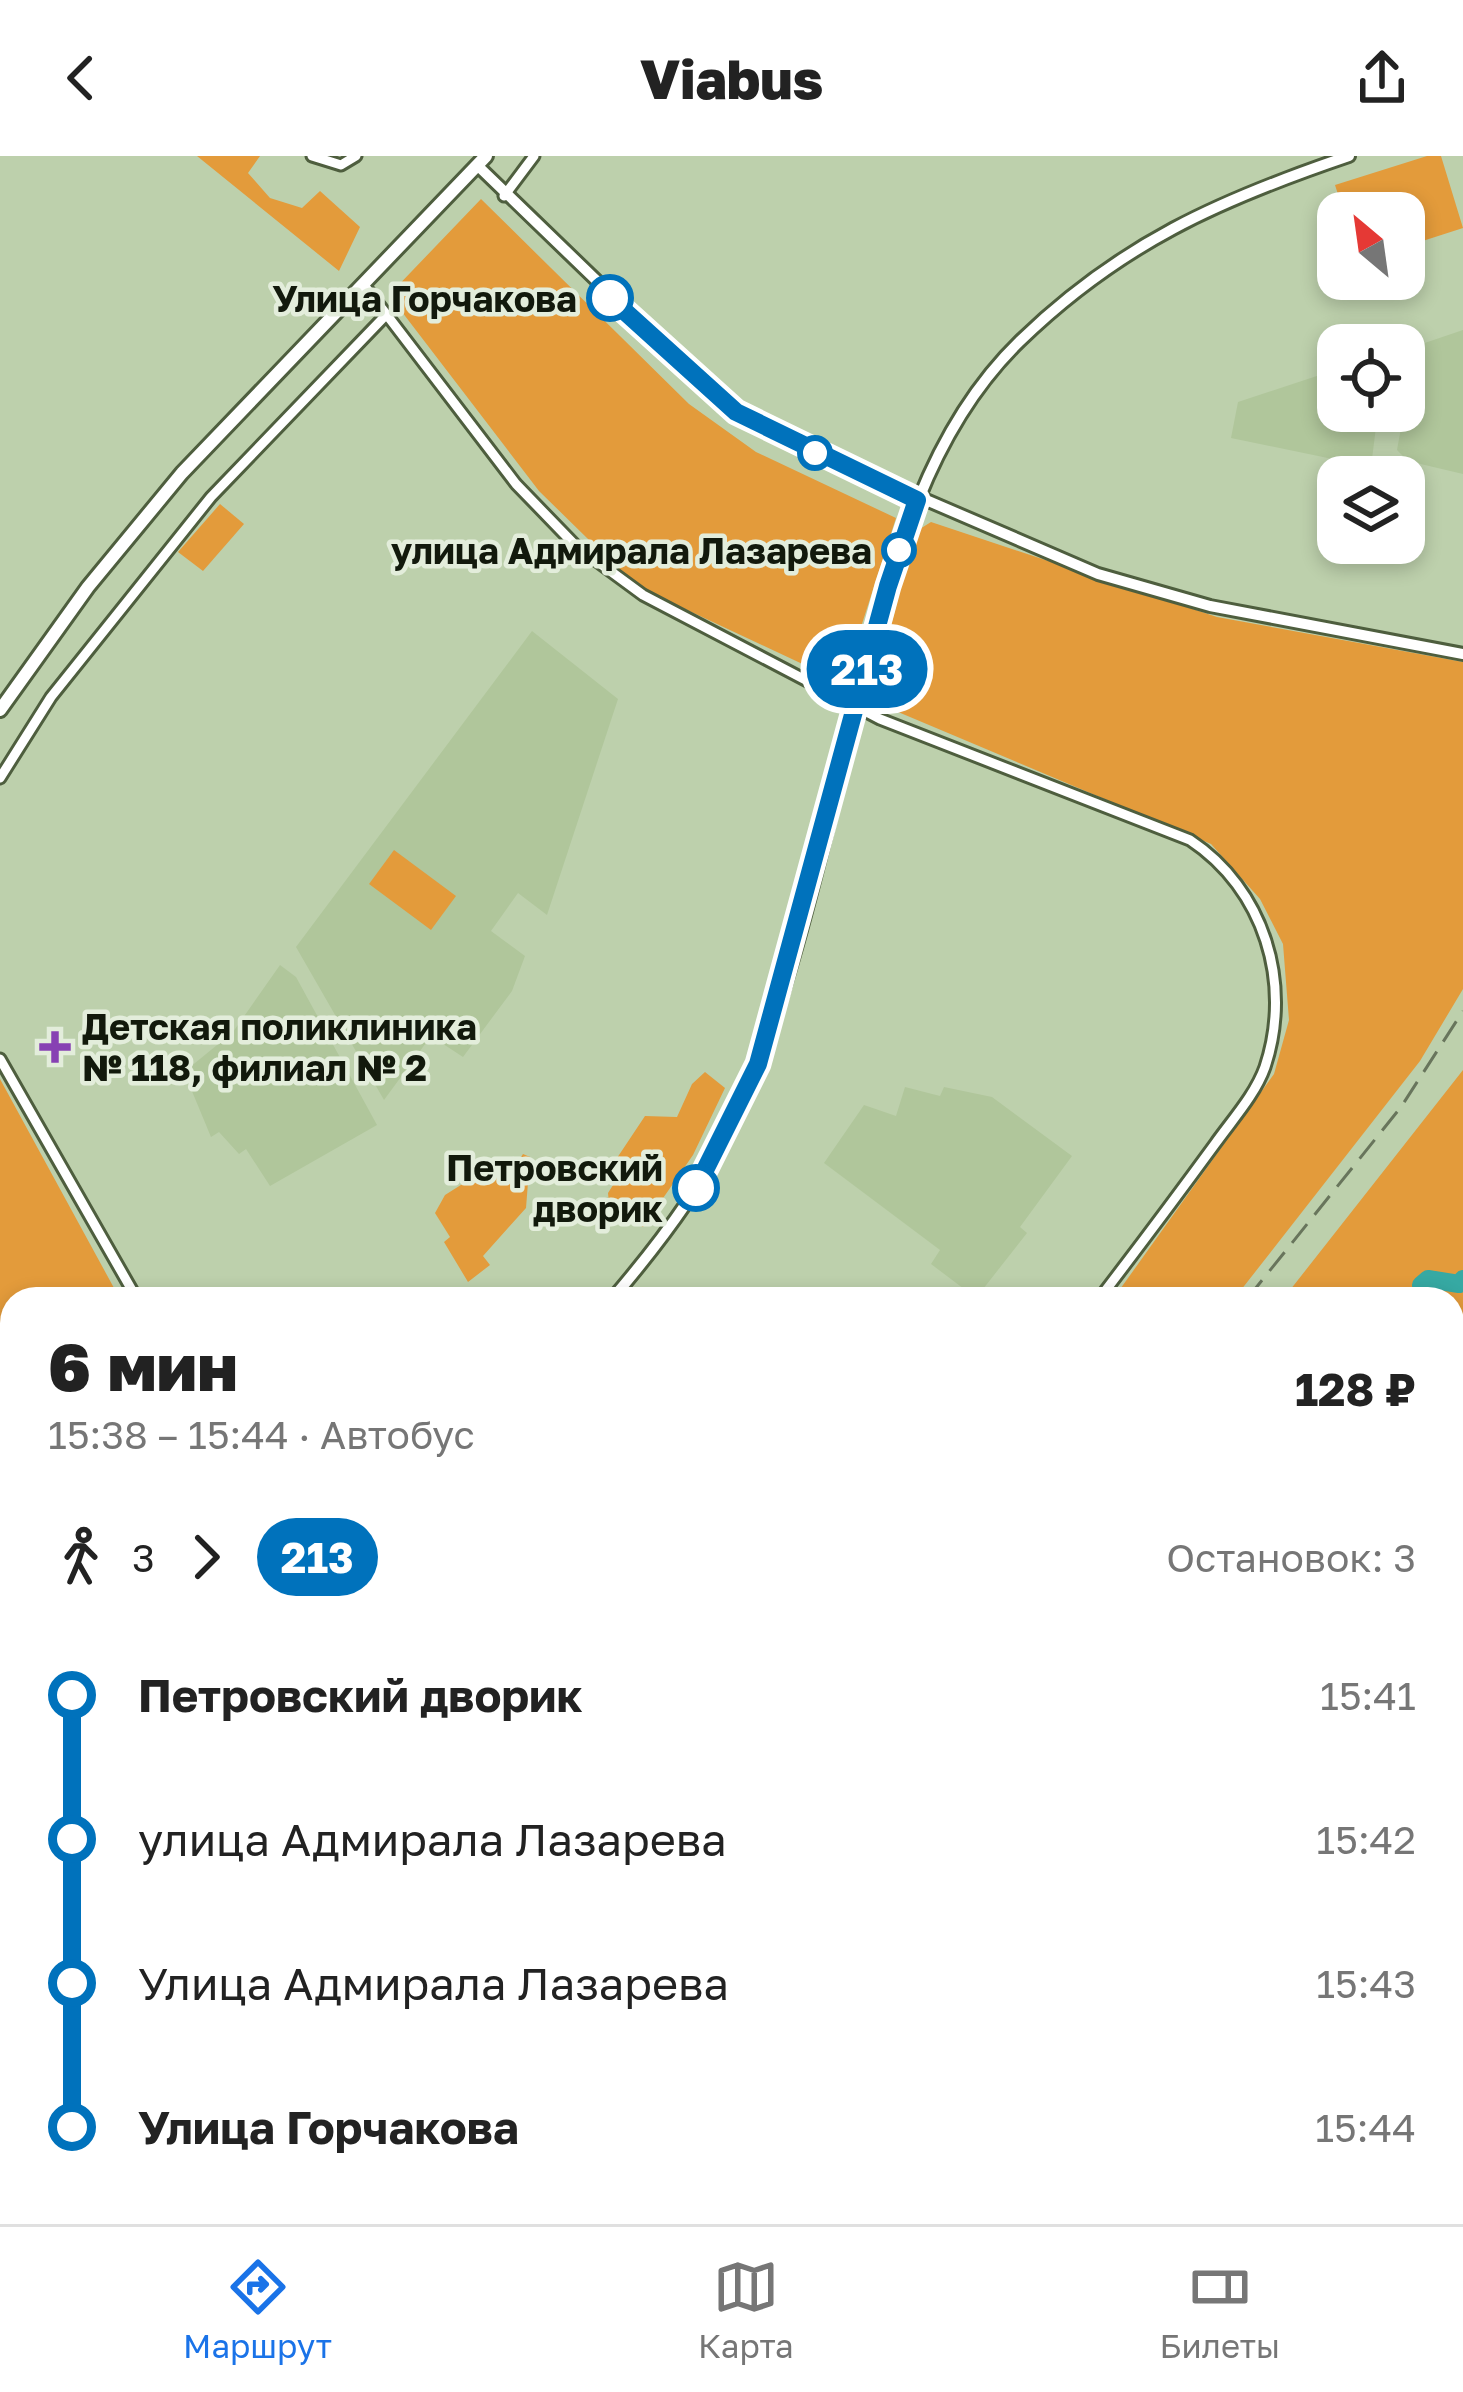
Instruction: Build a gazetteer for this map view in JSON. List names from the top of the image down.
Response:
{
  "places": {
    "other": ["Улица Горчакова", "улица Адмирала Лазарева", "Петровский дворик"],
    "health": ["Детская поликлиника № 118, филиал № 2"]
  },
  "lines": ["bus line 213"],
  "north": "top left",
  "page": {
    "header": "Viabus",
    "on_map": "213",
    "heading": ["6 мин", "15:38 – 15:44 · Автобус", "128 ₽"],
    "legs": ["3", "213", "Остановок: 3"],
    "list": [
      {
        "name": "Петровский дворик",
        "value": "15:41"
      },
      {
        "name": "улица Адмирала Лазарева",
        "value": "15:42"
      },
      {
        "name": "Улица Адмирала Лазарева",
        "value": "15:43"
      },
      {
        "name": "Улица Горчакова",
        "value": "15:44"
      }
    ],
    "tabs": ["Маршрут", "Карта", "Билеты"]
  }
}
